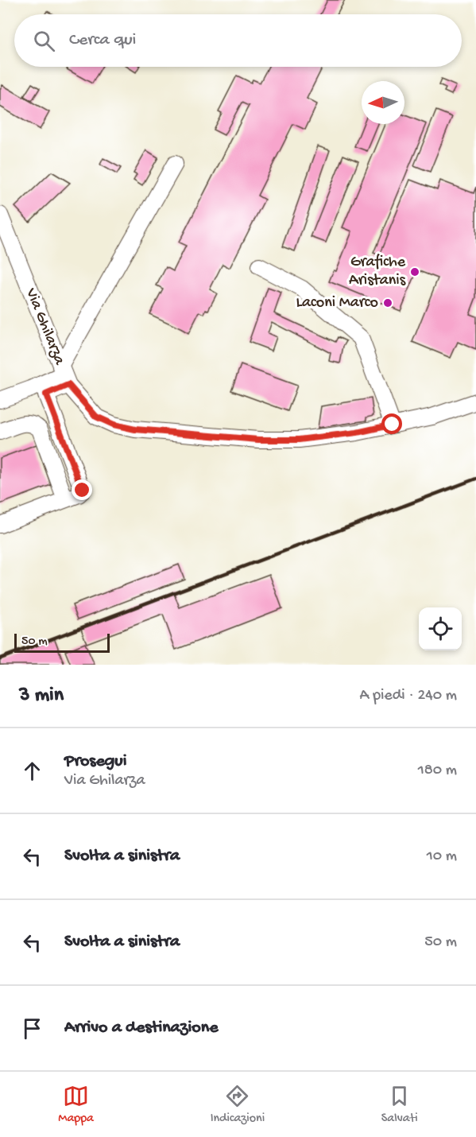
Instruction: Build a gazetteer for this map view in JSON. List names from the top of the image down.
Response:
{
  "streets": {
    "street": ["Via Ghilarza"]
  },
  "places": ["Grafiche Aristanis", "Laconi Marco"],
  "scale_bar": "50 m",
  "north": "left",
  "page": {
    "search": "Cerca qui",
    "scale": "50 m",
    "heading": ["3 min", "A piedi · 240 m"],
    "list": [
      ["Prosegui", "Via Ghilarza", "180 m"],
      ["Svolta a sinistra", "10 m"],
      ["Svolta a sinistra", "50 m"],
      "Arrivo a destinazione"
    ],
    "nav": ["Mappa", "Indicazioni", "Salvati"]
  }
}
